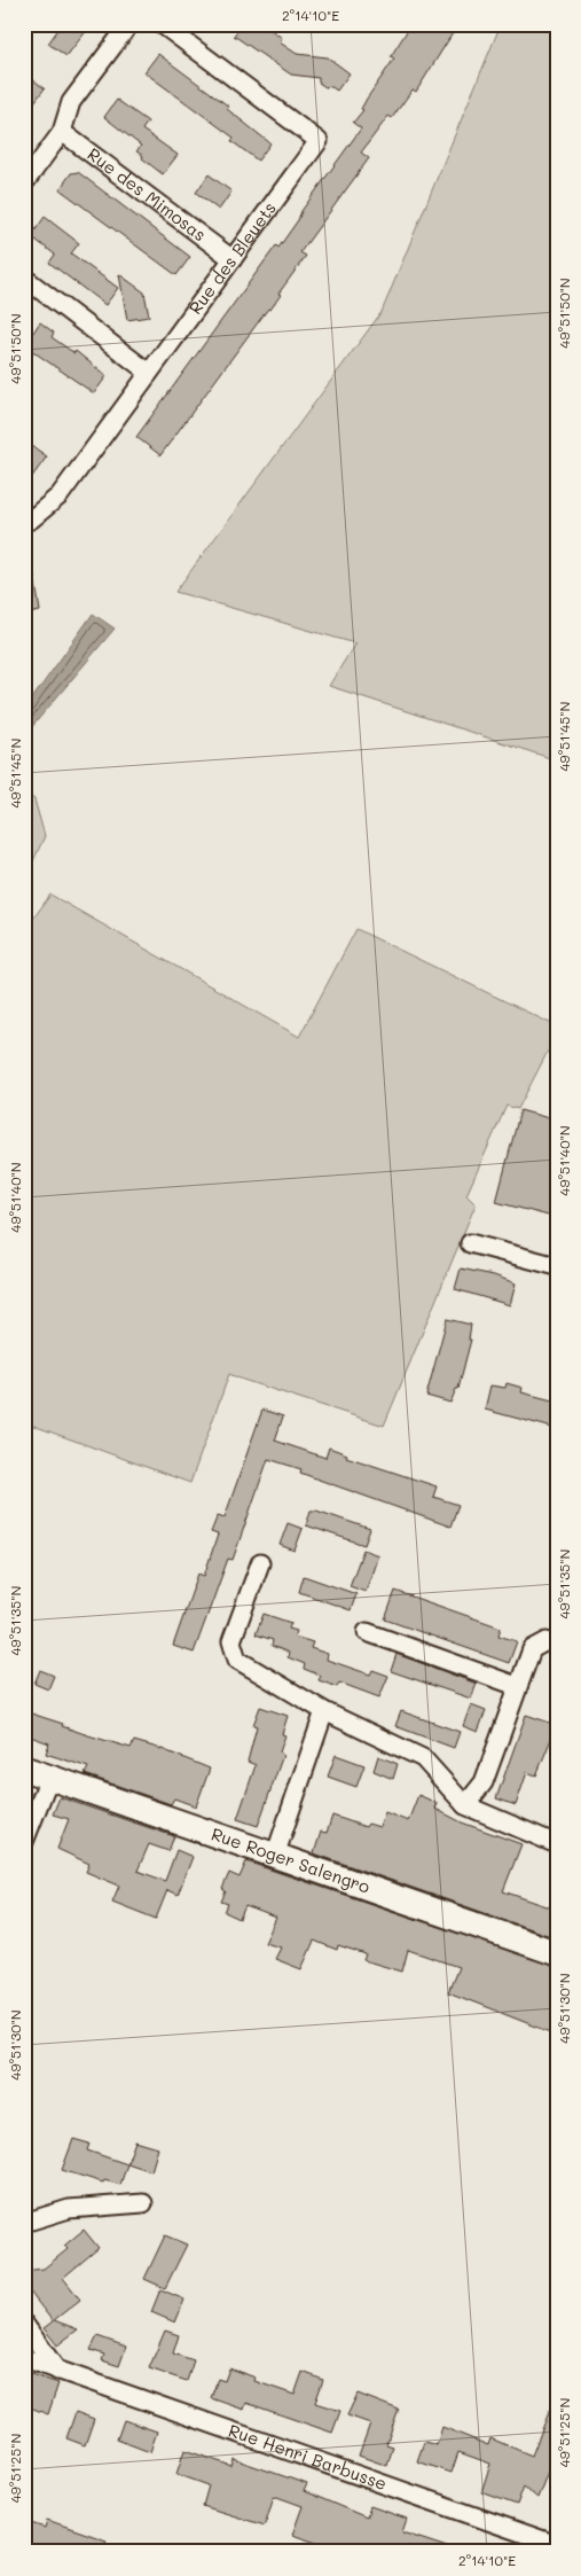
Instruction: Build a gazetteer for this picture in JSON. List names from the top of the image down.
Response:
{
  "streets": {
    "street": [
      "Rue des Mimosas",
      "Rue des Bleuets",
      "Rue Roger Salengro",
      "Rue Henri Barbusse"
    ]
  },
  "crossings": [
    ["Rue des Mimosas", "Rue des Bleuets"]
  ],
  "coordinates": [
    "2°14'10\"E",
    "49°51'50\"N",
    "49°51'45\"N",
    "49°51'40\"N",
    "49°51'35\"N",
    "49°51'30\"N",
    "49°51'25\"N"
  ]
}
